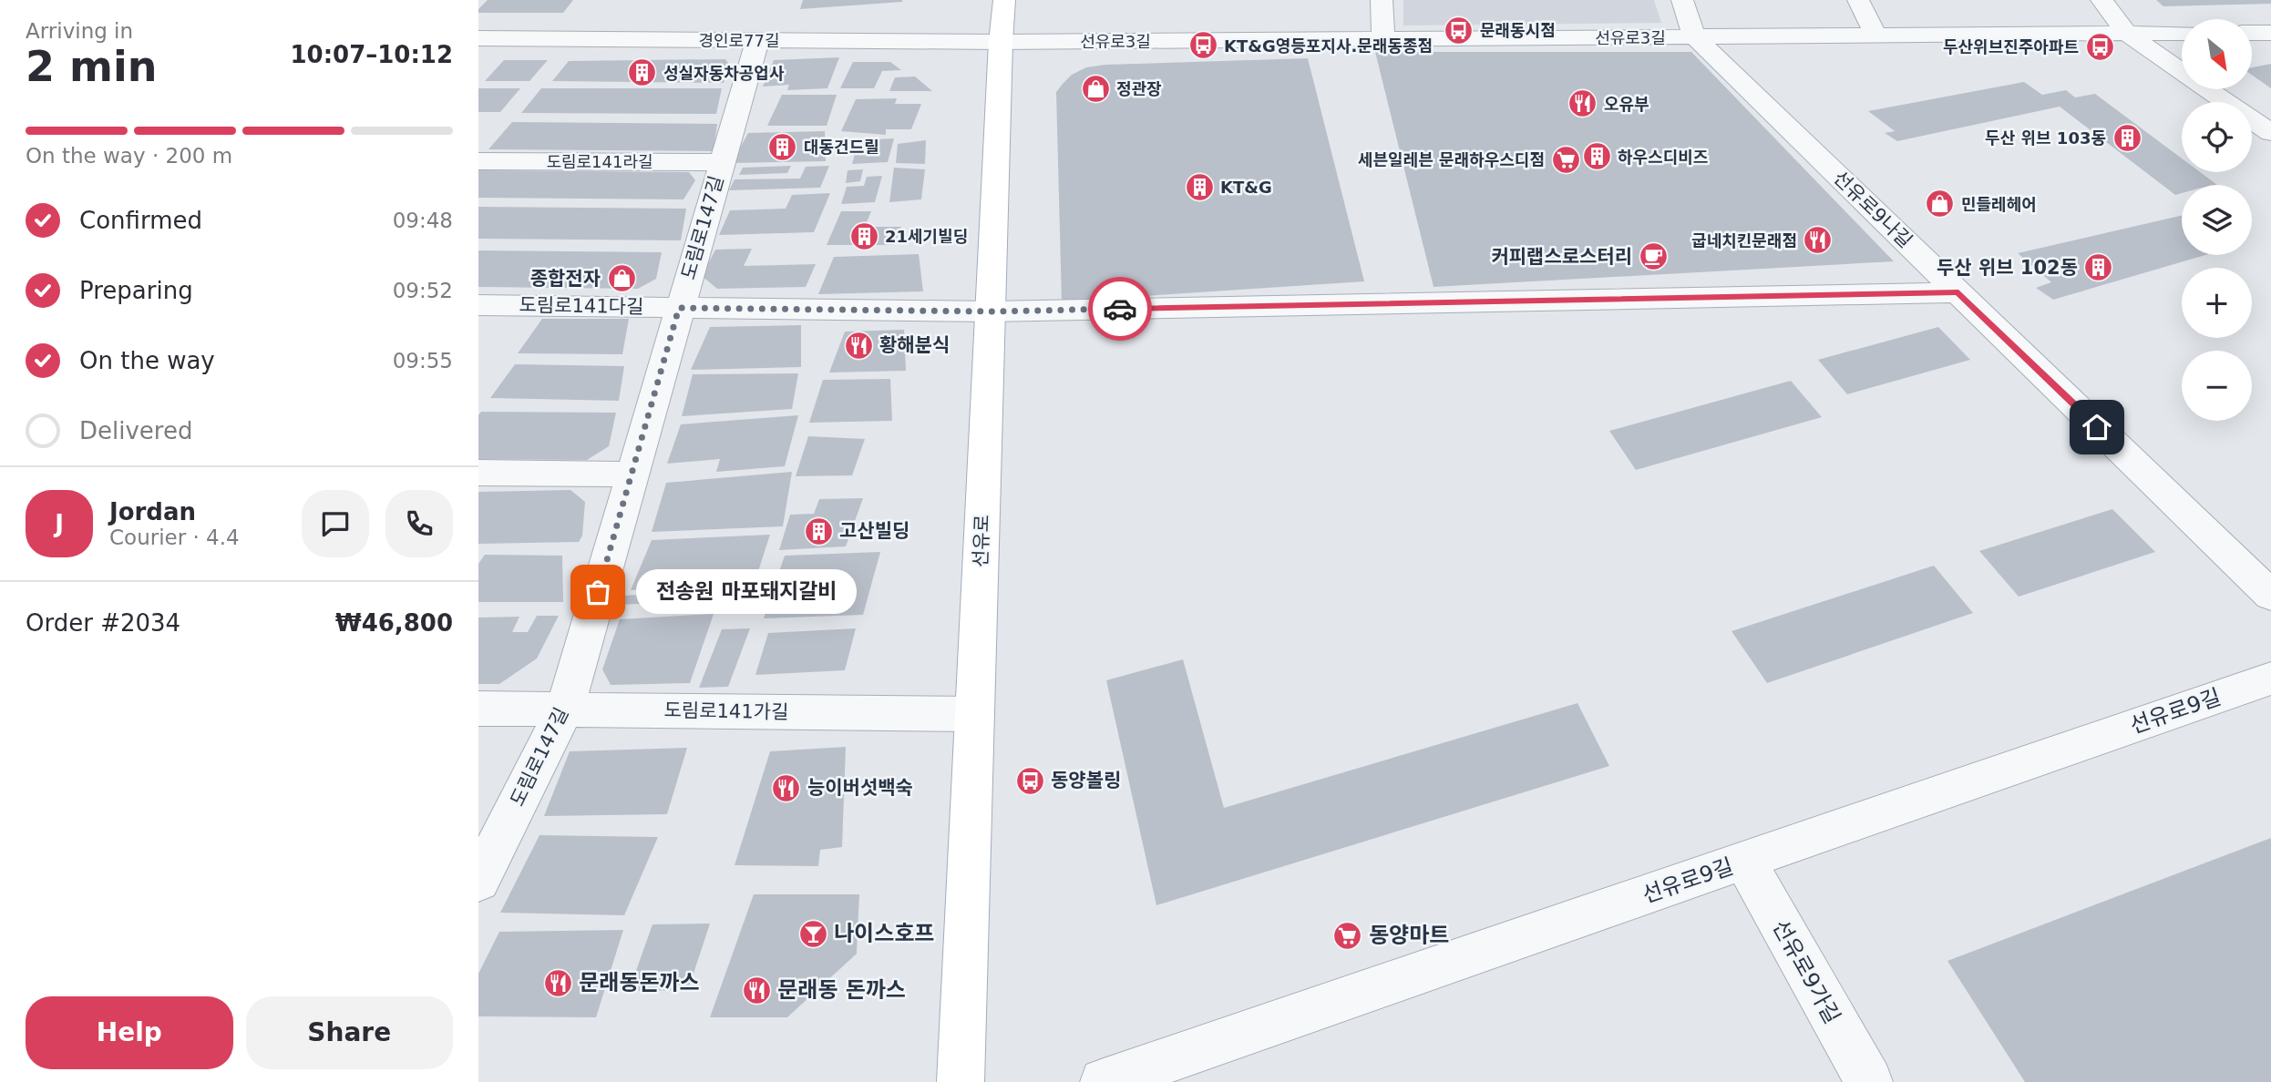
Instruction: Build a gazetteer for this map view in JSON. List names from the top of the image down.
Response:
{
  "streets": {
    "main road": ["선유로"],
    "street": [
      "선유로3길",
      "경인로77길",
      "도림로141라길",
      "선유로9나길",
      "도림로147길",
      "도림로141다길",
      "도림로141가길",
      "선유로9길",
      "선유로9가길"
    ]
  },
  "crossings": [
    ["선유로3길", "경인로77길"],
    ["선유로3길", "선유로9나길"],
    ["선유로3길", "선유로"],
    ["경인로77길", "도림로147길"],
    ["경인로77길", "선유로"],
    ["도림로141라길", "도림로147길"],
    ["선유로9나길", "도림로141다길"],
    ["도림로147길", "도림로141다길"],
    ["도림로147길", "도림로141가길"],
    ["도림로141다길", "선유로"],
    ["선유로", "도림로141가길"],
    ["선유로9길", "선유로9가길"]
  ],
  "places": {
    "bus stop": [
      "문래동시점",
      "KT&G영등포지사.문래동종점",
      "두산위브진주아파트",
      "동양볼링"
    ],
    "building": [
      "성실자동차공업사",
      "두산 위브 103동",
      "대동건드릴",
      "하우스디비즈",
      "KT&G",
      "21세기빌딩",
      "두산 위브 102동",
      "고산빌딩"
    ],
    "shop": ["정관장", "민들레헤어", "종합전자"],
    "restaurant": [
      "오유부",
      "굽네치킨문래점",
      "황해분식",
      "능이버섯백숙",
      "문래동돈까스",
      "문래동 돈까스"
    ],
    "supermarket": ["세븐일레븐 문래하우스디점", "동양마트"],
    "cafe": ["커피랩스로스터리"],
    "other": ["전송원 마포돼지갈비"],
    "bar": ["나이스호프"]
  },
  "north": "bottom right",
  "page": {
    "heading": ["2 min", "Arriving in", "10:07–10:12"],
    "panel": [
      "Jordan",
      "Courier · 4.4",
      "Order #2034",
      "₩46,800"
    ],
    "map_buttons": ["+", "−"],
    "bar": "On the way · 200 m",
    "list": [
      ["Confirmed", "09:48"],
      ["Preparing", "09:52"],
      ["On the way", "09:55"],
      "Delivered"
    ],
    "round": "J",
    "bubble": "전송원 마포돼지갈비",
    "buttons": ["Help", "Share"]
  }
}
